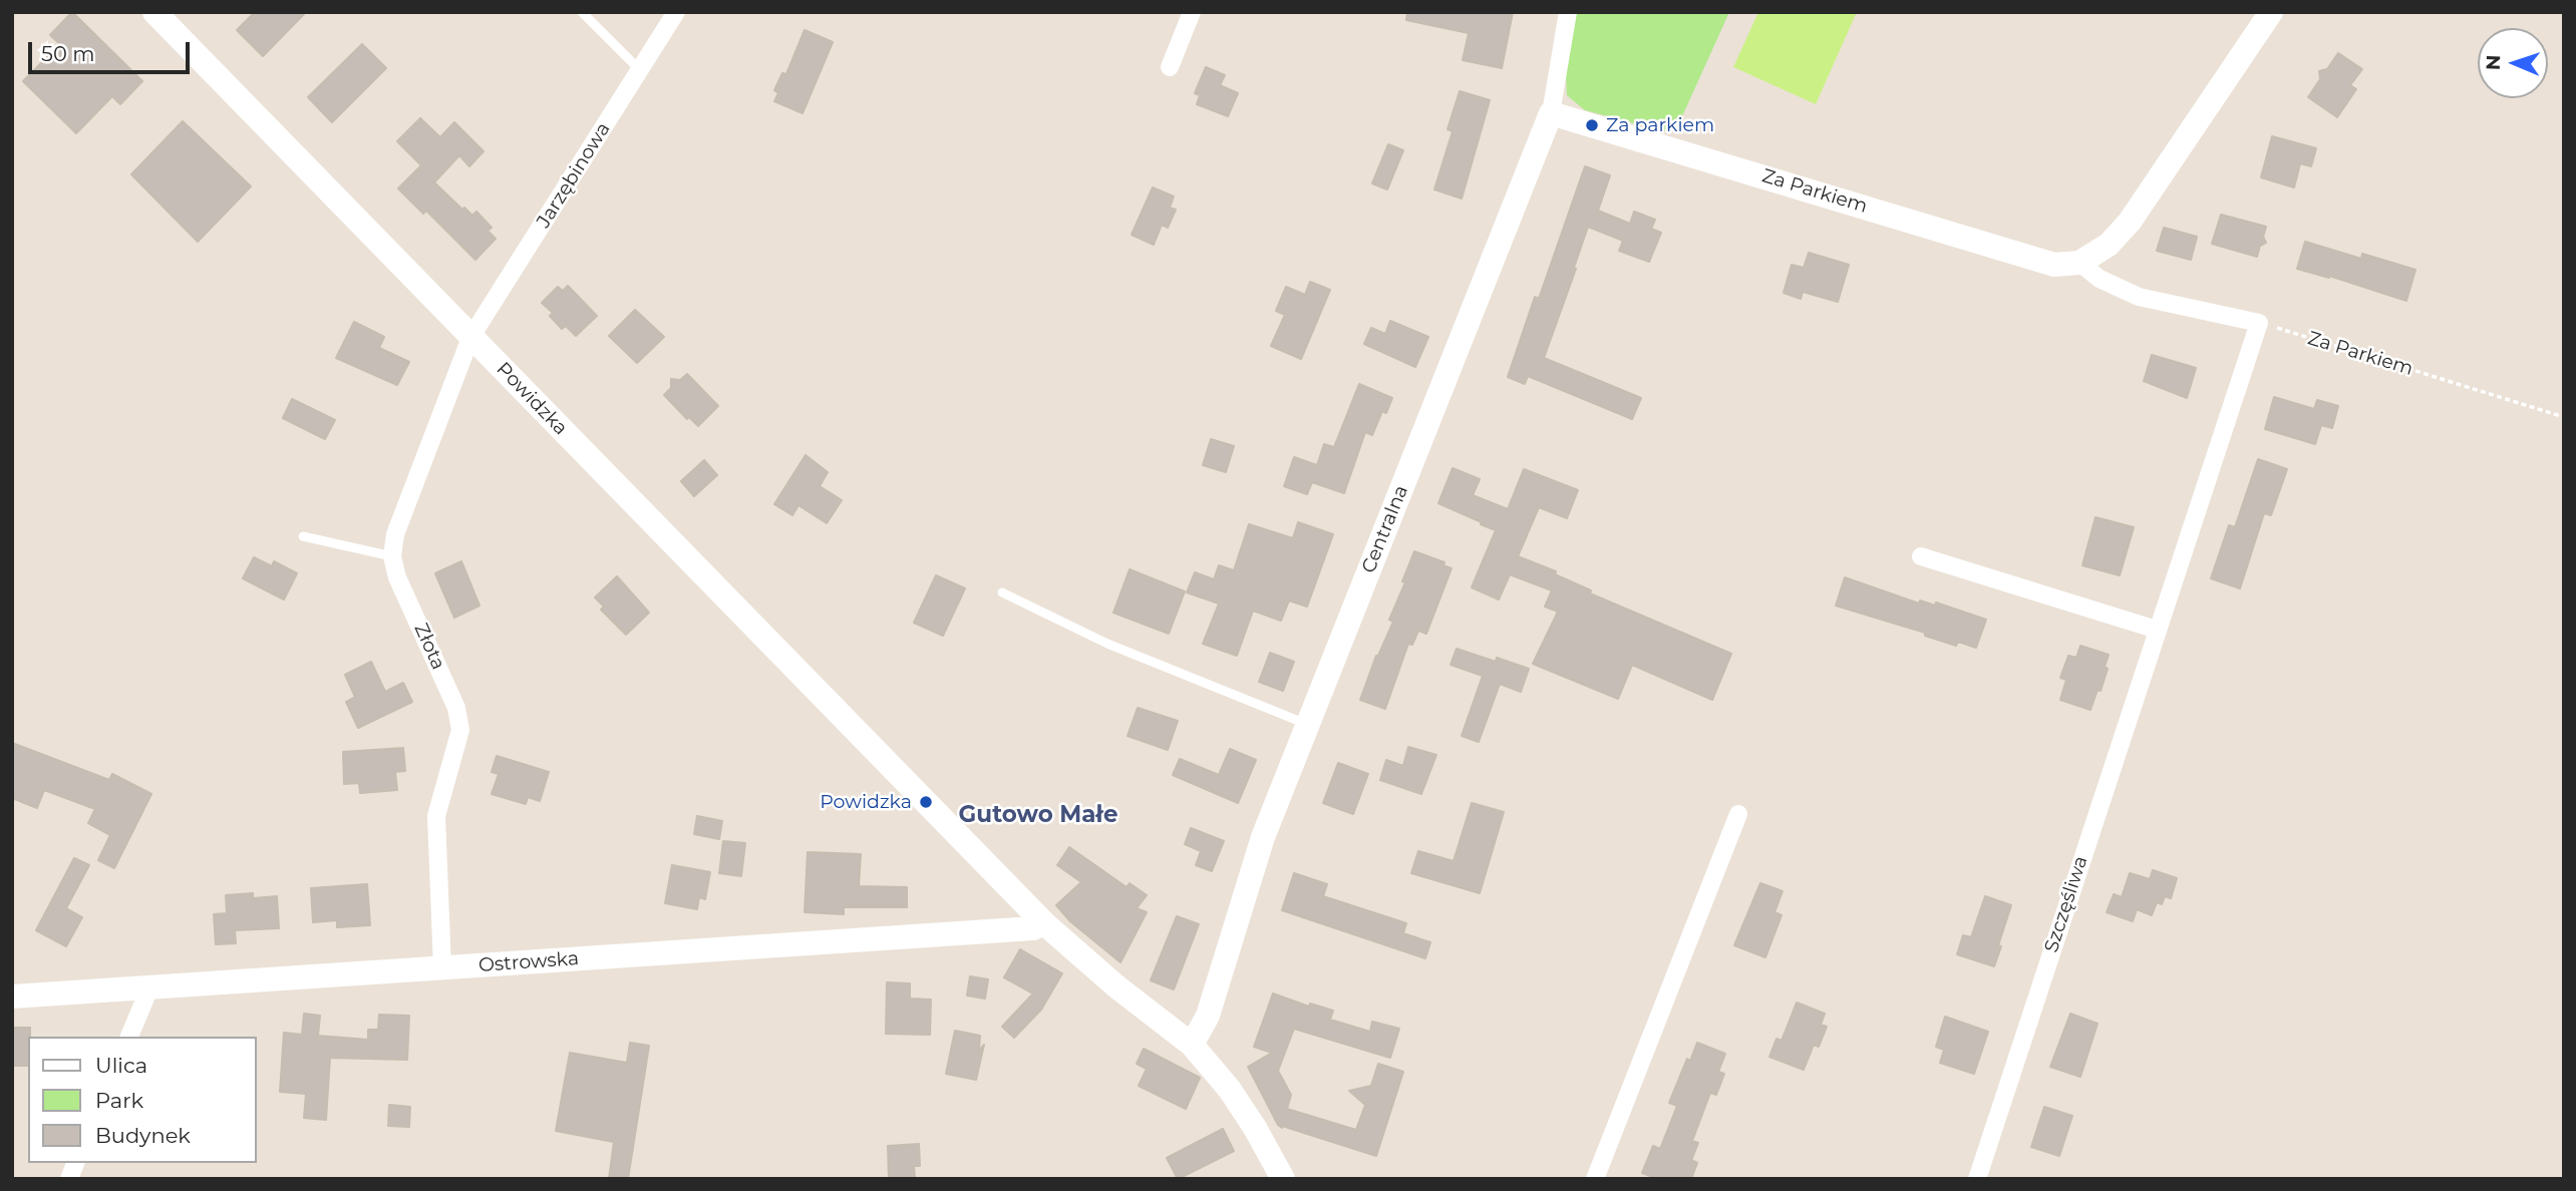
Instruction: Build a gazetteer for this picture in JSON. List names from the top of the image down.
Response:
{
  "streets": {
    "street": [
      "Jarzębinowa",
      "Za Parkiem",
      "Powidzka",
      "Centralna",
      "Złota",
      "Szczęśliwa",
      "Ostrowska"
    ]
  },
  "crossings": [
    ["Jarzębinowa", "Powidzka"],
    ["Za Parkiem", "Centralna"],
    ["Za Parkiem", "Szczęśliwa"],
    ["Powidzka", "Centralna"],
    ["Powidzka", "Ostrowska"],
    ["Złota", "Ostrowska"]
  ],
  "districts": ["Gutowo Małe"],
  "places": ["Za parkiem", "Powidzka"],
  "legend": ["Ulica", "Park", "Budynek"],
  "scale_bar": "50 m",
  "north": "left"
}
